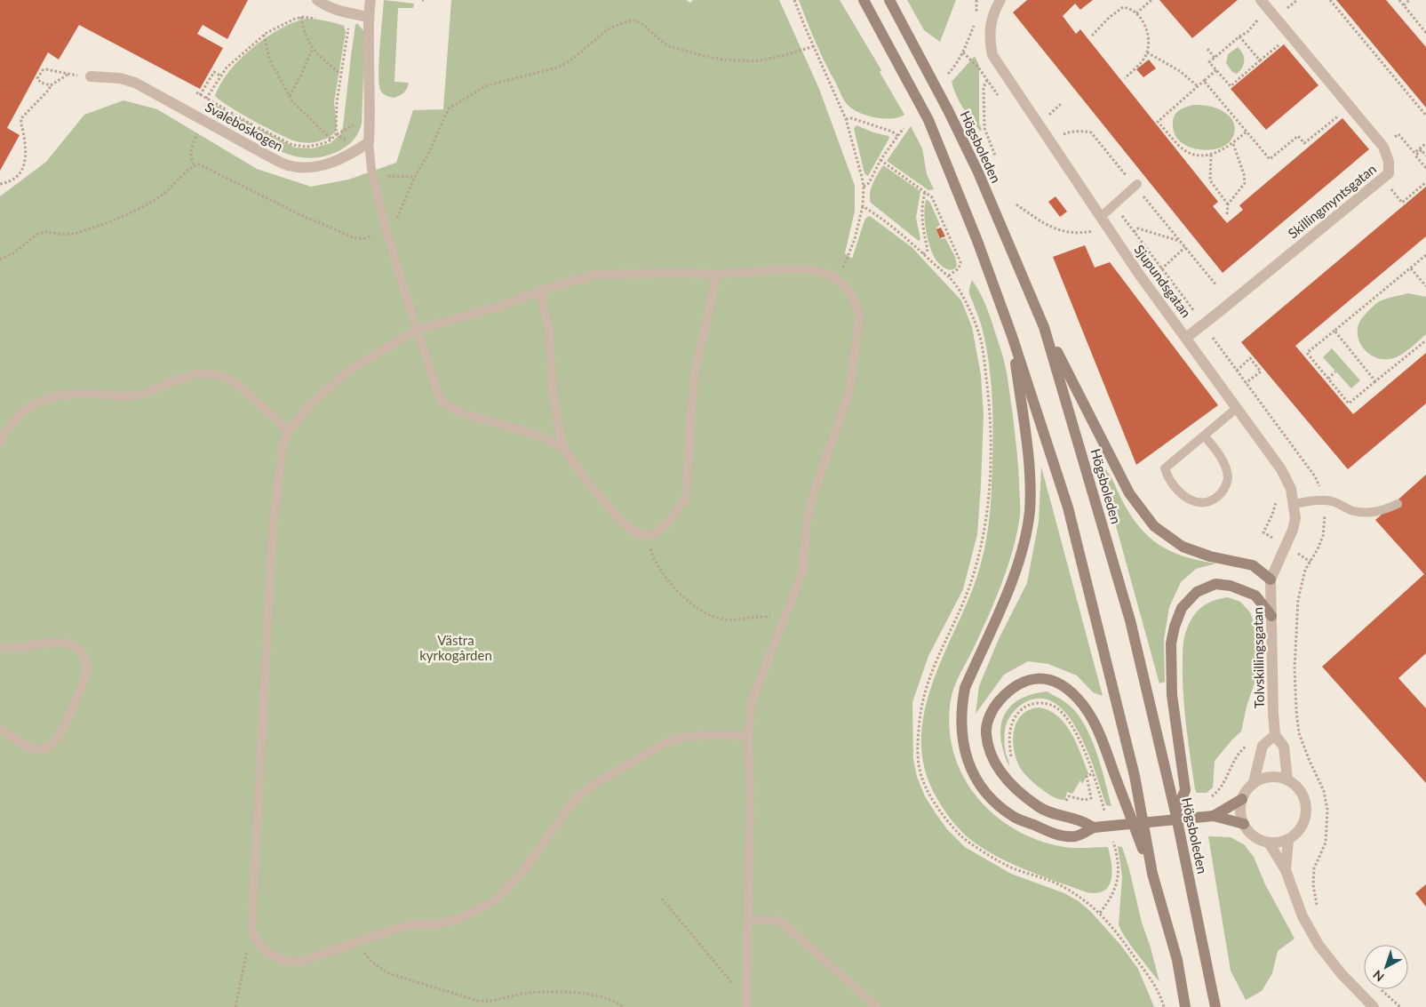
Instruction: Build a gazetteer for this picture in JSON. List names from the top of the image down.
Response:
{
  "streets": {
    "main road": ["Högsboleden"],
    "street": [
      "Svaleboskogen",
      "Skillingmyntsgatan",
      "Sjupundsgatan",
      "Tolvskillingsgatan"
    ]
  },
  "crossings": [
    ["Skillingmyntsgatan", "Sjupundsgatan"],
    ["Sjupundsgatan", "Tolvskillingsgatan"]
  ],
  "parks": ["Västra kyrkogården"],
  "north": "bottom left"
}
